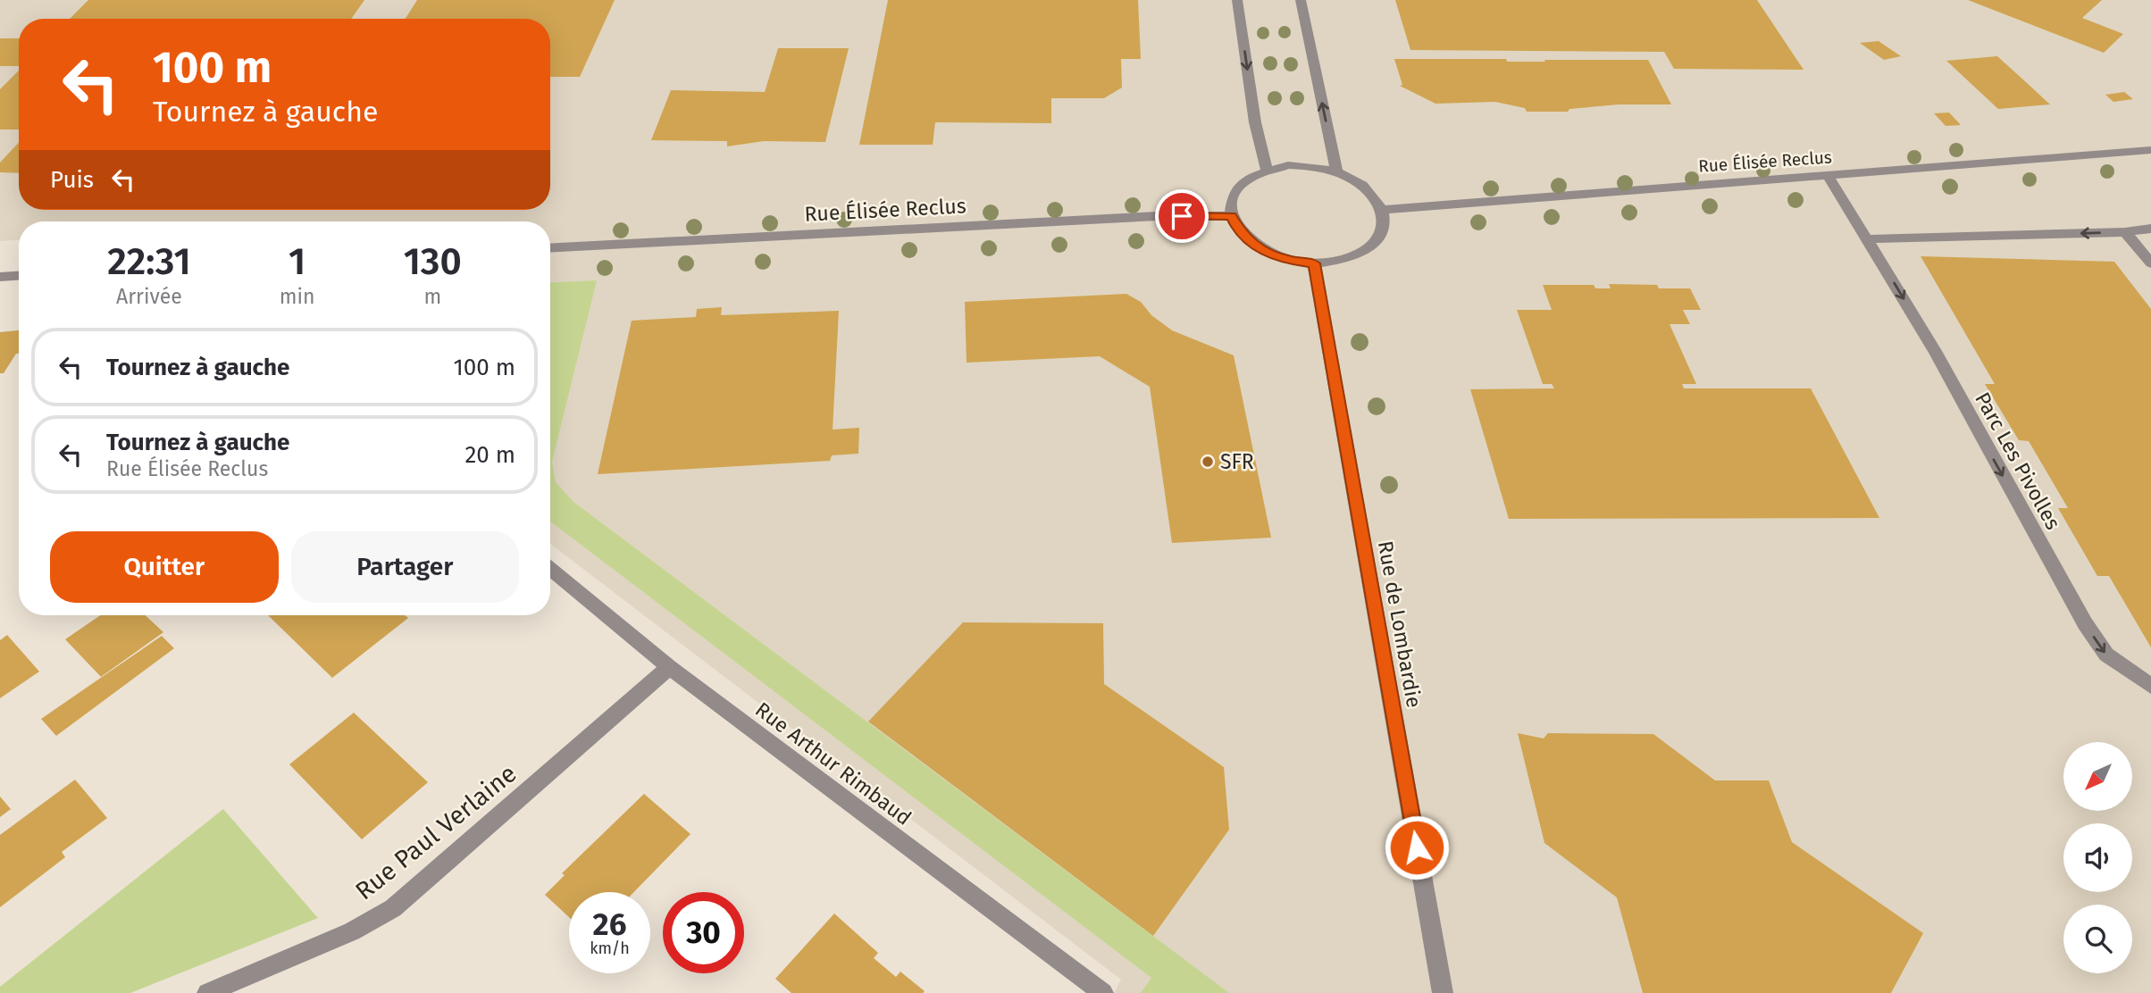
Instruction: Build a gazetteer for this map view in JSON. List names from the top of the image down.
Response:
{
  "streets": {
    "street": [
      "Rue Élisée Reclus",
      "Parc Les Pivolles",
      "Rue de Lombardie",
      "Rue Arthur Rimbaud",
      "Rue Paul Verlaine"
    ]
  },
  "crossings": [
    ["Rue Élisée Reclus", "Parc Les Pivolles"],
    ["Rue Élisée Reclus", "Rue de Lombardie"],
    ["Rue Arthur Rimbaud", "Rue Paul Verlaine"]
  ],
  "one_way": ["Parc Les Pivolles"],
  "places": ["SFR"],
  "north": "bottom left",
  "page": {
    "turn": ["100 m", "Tournez à gauche"],
    "then": "Puis",
    "eta": [
      "22:31",
      "Arrivée",
      "1",
      "min",
      "130",
      "m"
    ],
    "list": [
      {
        "name": "Tournez à gauche",
        "value": "100 m"
      },
      {
        "name": "Tournez à gauche",
        "note": "Rue Élisée Reclus",
        "value": "20 m"
      }
    ],
    "buttons": ["Quitter", "Partager"],
    "speed": "26 km/h",
    "limit": "30"
  }
}
